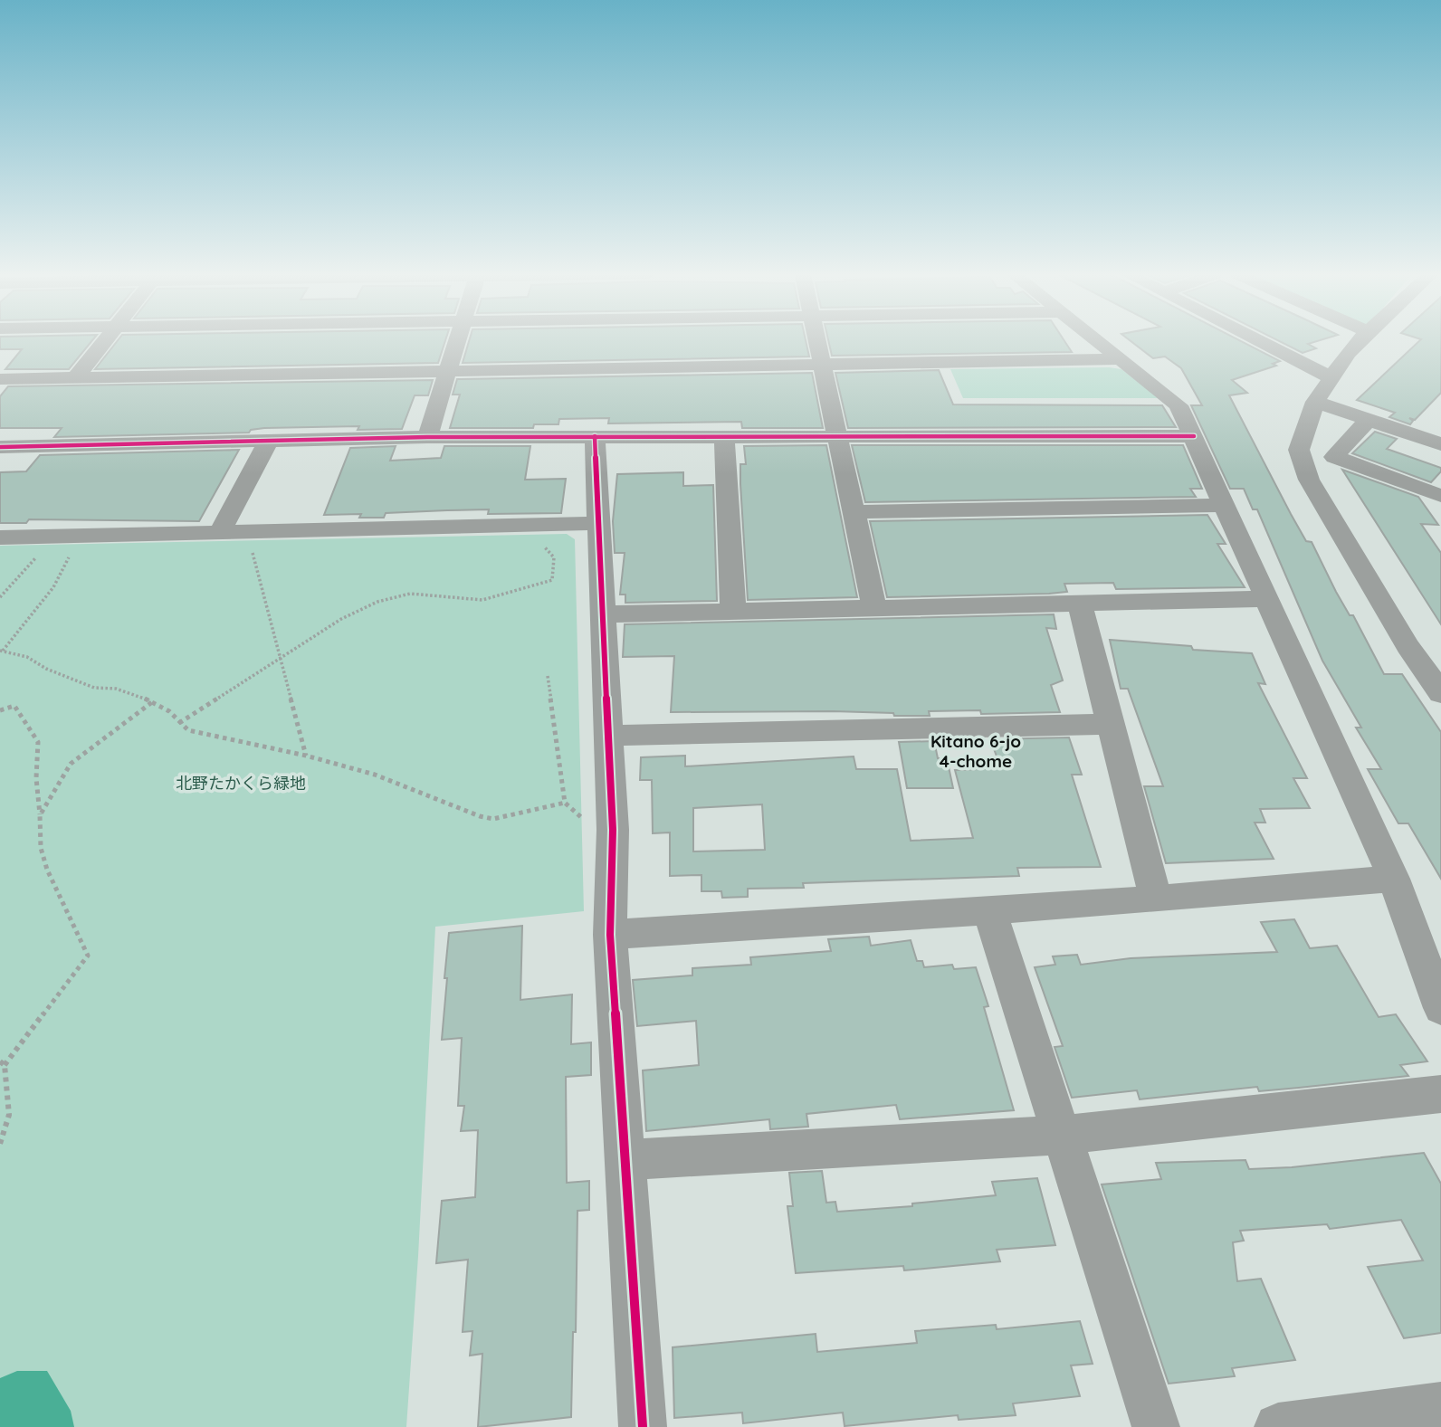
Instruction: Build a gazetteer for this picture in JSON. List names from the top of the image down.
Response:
{
  "districts": ["Kitano 6-jo 4-chome"],
  "parks": ["北野たかくら緑地"]
}
